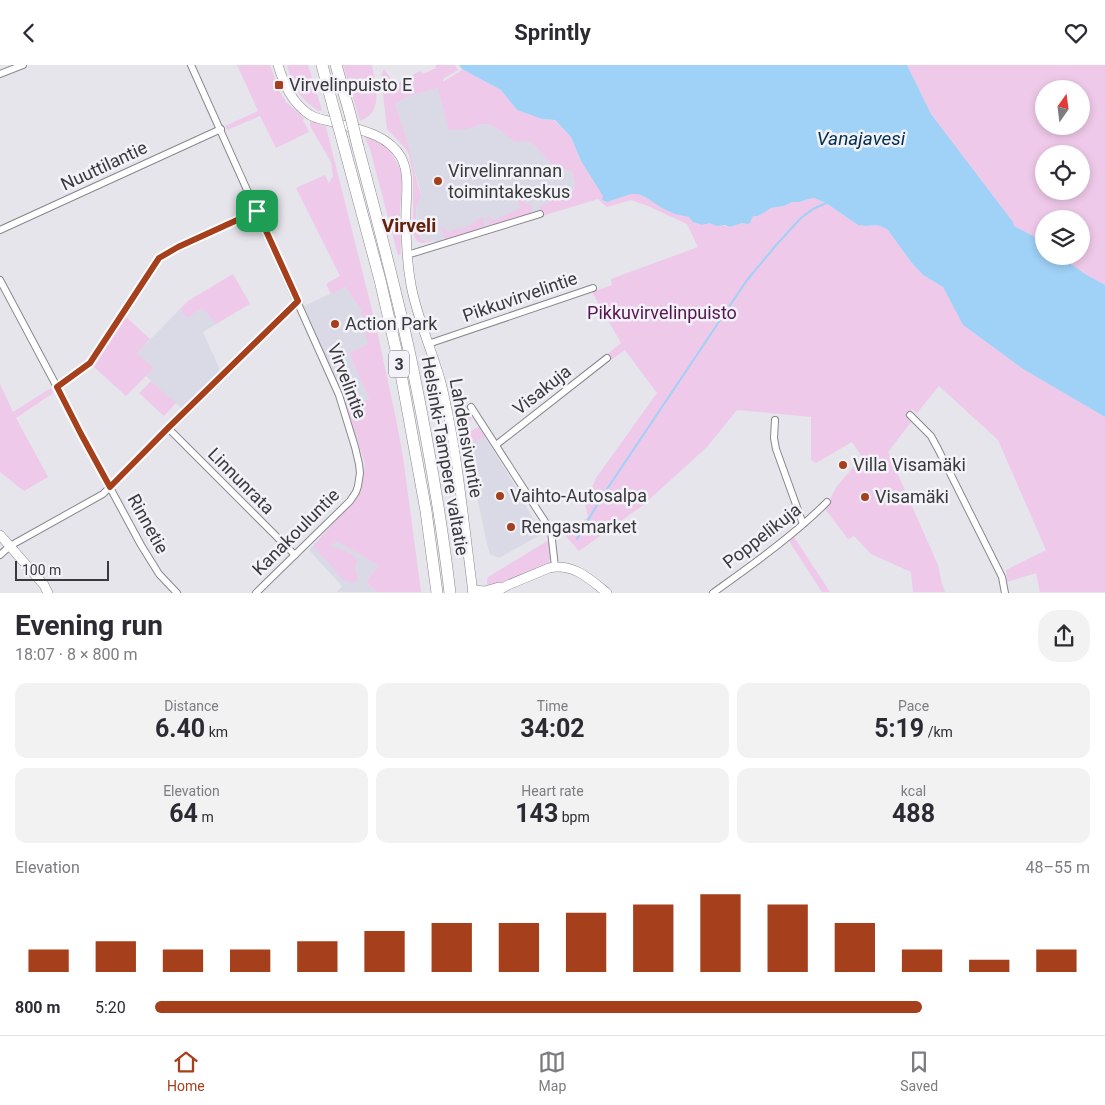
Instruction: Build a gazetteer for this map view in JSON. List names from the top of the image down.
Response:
{
  "streets": {
    "highway": ["3", "Helsinki-Tampere valtatie"],
    "main road": ["Lahdensivuntie"],
    "street": [
      "Nuuttilantie",
      "Pikkuvirvelintie",
      "Virvelintie",
      "Visakuja",
      "Linnunrata",
      "Rinnetie",
      "Kanakouluntie",
      "Poppelikuja"
    ]
  },
  "crossings": [
    ["Nuuttilantie", "Virvelintie"],
    ["Pikkuvirvelintie", "Lahdensivuntie"],
    ["Virvelintie", "Kanakouluntie"],
    ["Linnunrata", "Kanakouluntie"]
  ],
  "districts": ["Virveli"],
  "water": ["Vanajavesi"],
  "parks": ["Pikkuvirvelinpuisto"],
  "places": {
    "transit": ["Virvelinpuisto E"],
    "other": [
      "Virvelinrannan toimintakeskus",
      "Action Park",
      "Villa Visamäki",
      "Vaihto-Autosalpa",
      "Visamäki",
      "Rengasmarket"
    ]
  },
  "scale_bar": "100 m",
  "north": "top",
  "page": {
    "header": "Sprintly",
    "scale": "100 m",
    "heading": ["Evening run", "18:07 · 8 × 800 m"],
    "stats": [
      ["Distance", "6.40 km"],
      ["Time", "34:02"],
      ["Pace", "5:19 /km"],
      ["Elevation", "64 m"],
      ["Heart rate", "143 bpm"],
      ["kcal", "488"]
    ],
    "chart": ["Elevation", "48–55 m"],
    "list": [
      {
        "name": "800 m",
        "note": "5:20"
      }
    ],
    "tabs": ["Home", "Map", "Saved"]
  }
}
